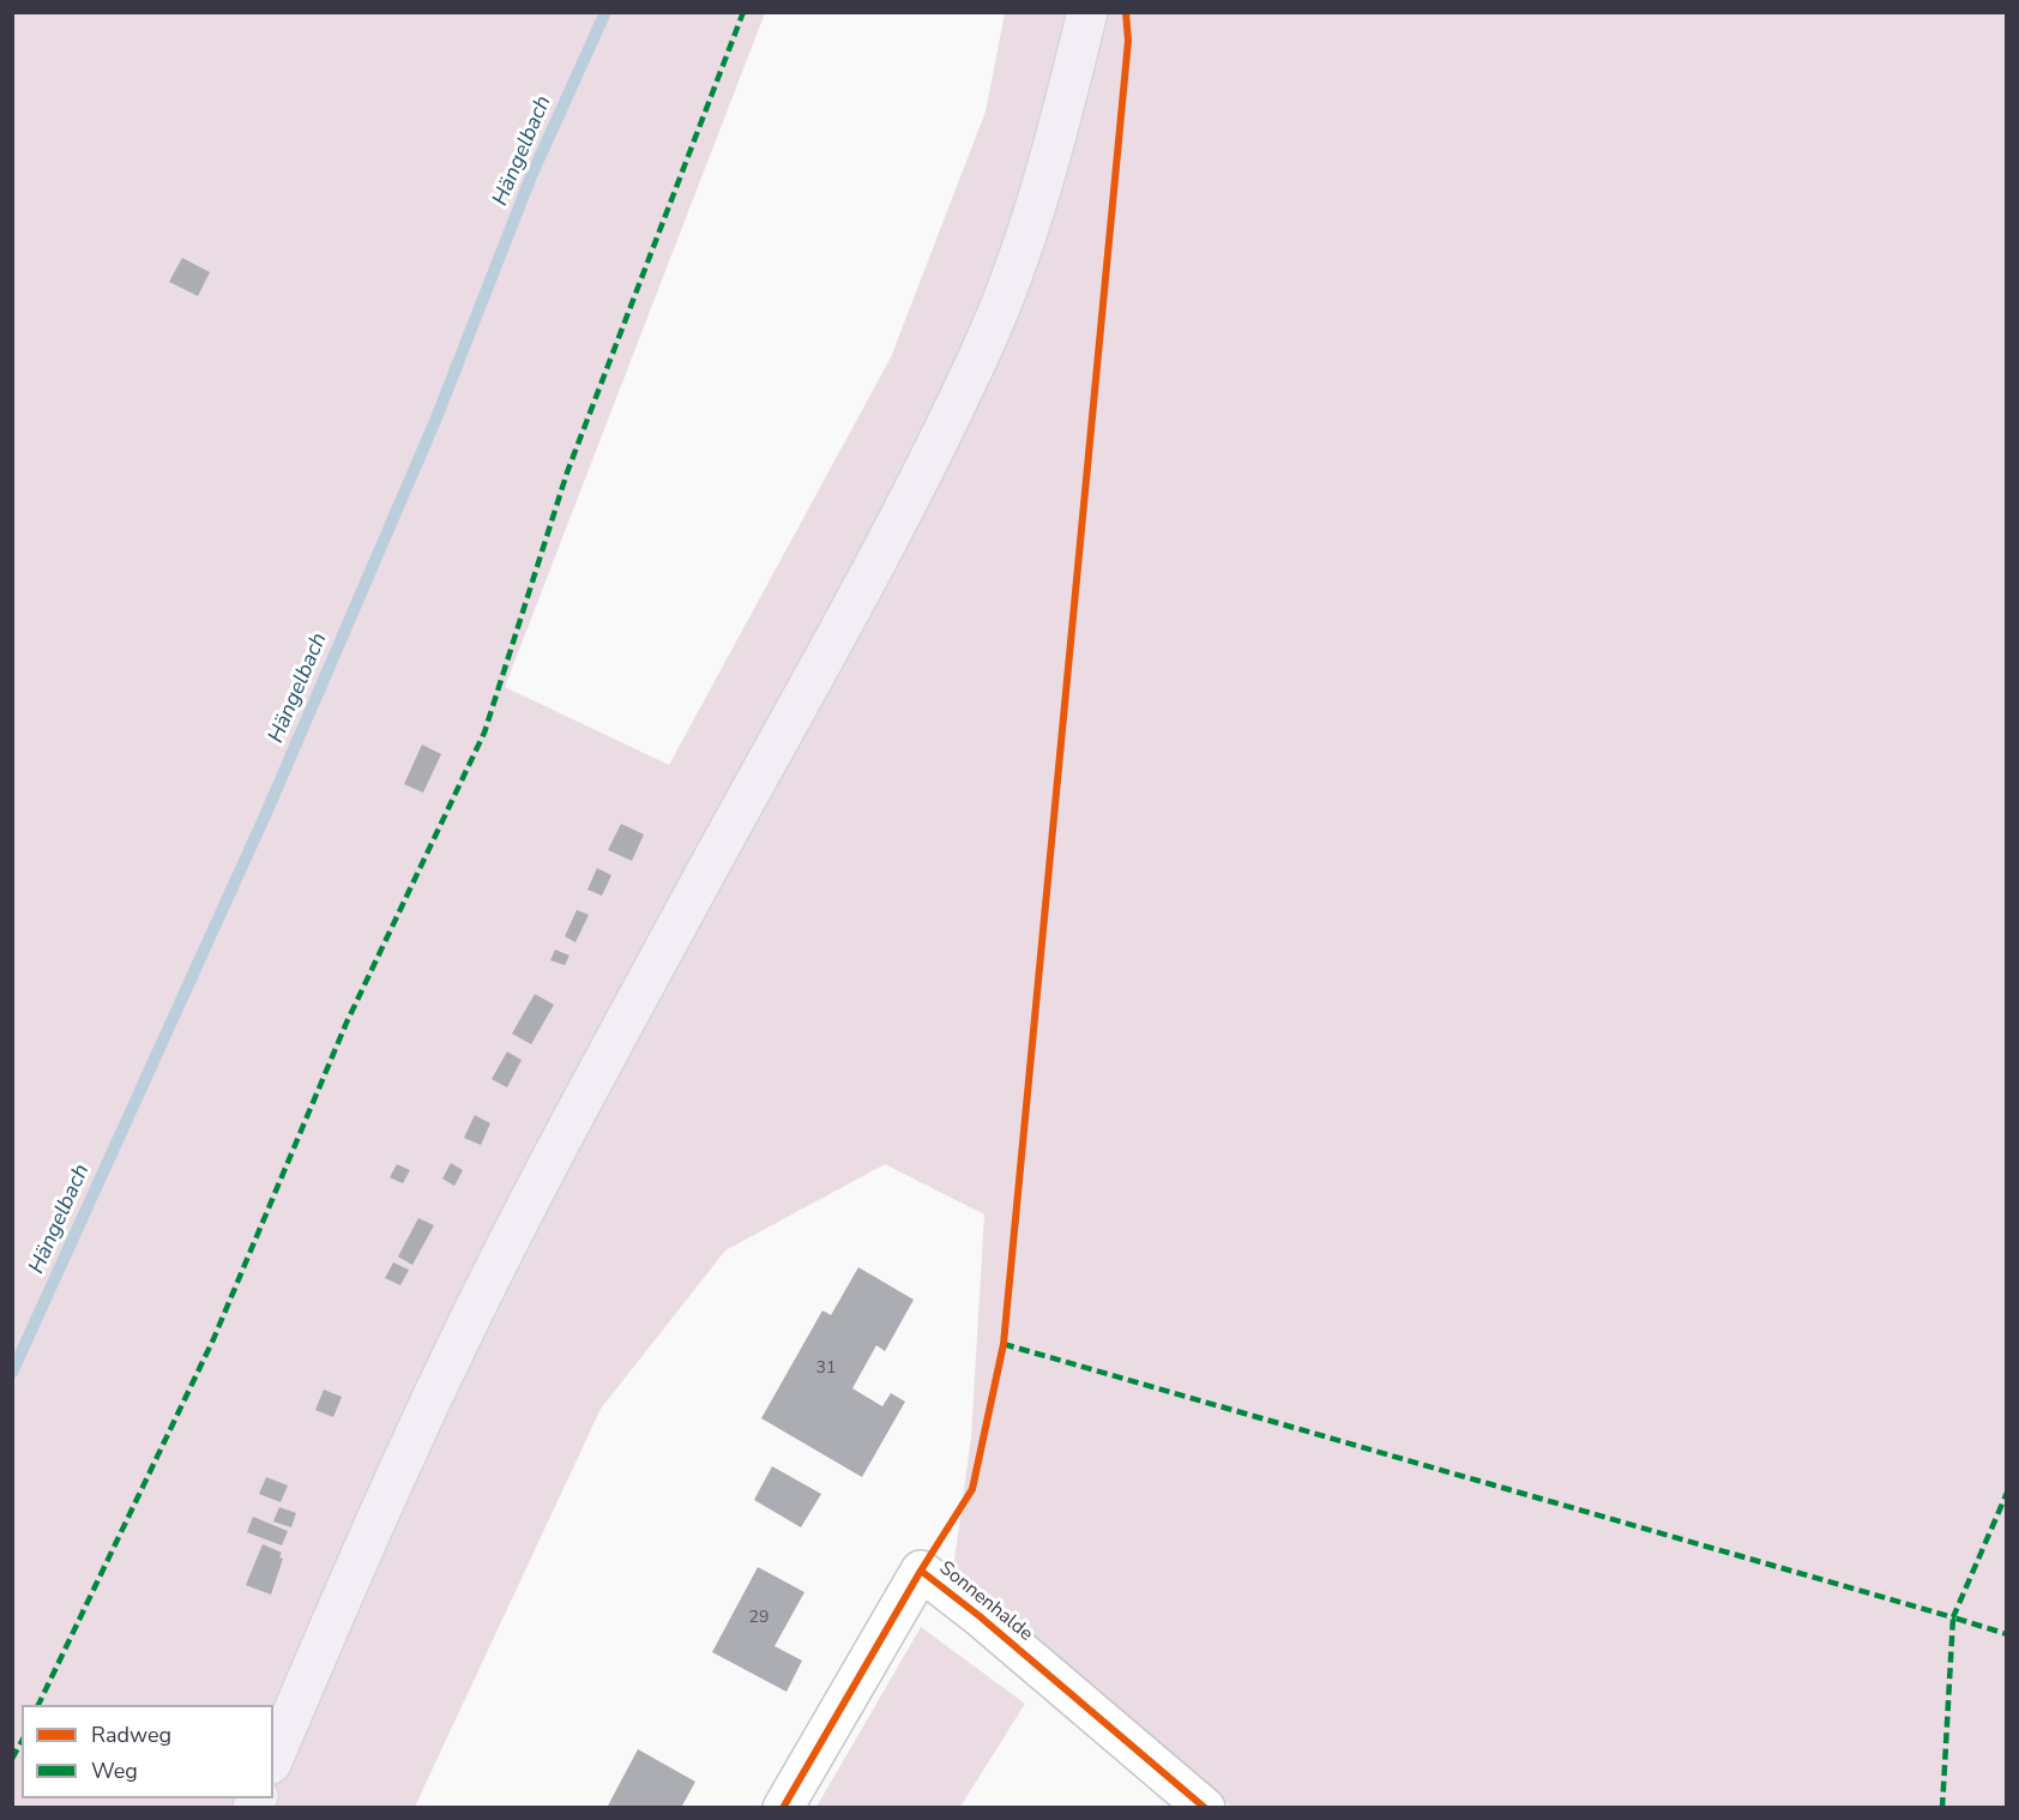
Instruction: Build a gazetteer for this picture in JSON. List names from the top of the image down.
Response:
{
  "streets": {
    "street": ["Sonnenhalde"]
  },
  "water": ["Hängelbach"],
  "house_numbers": ["31", "29"],
  "legend": ["Radweg", "Weg"]
}
